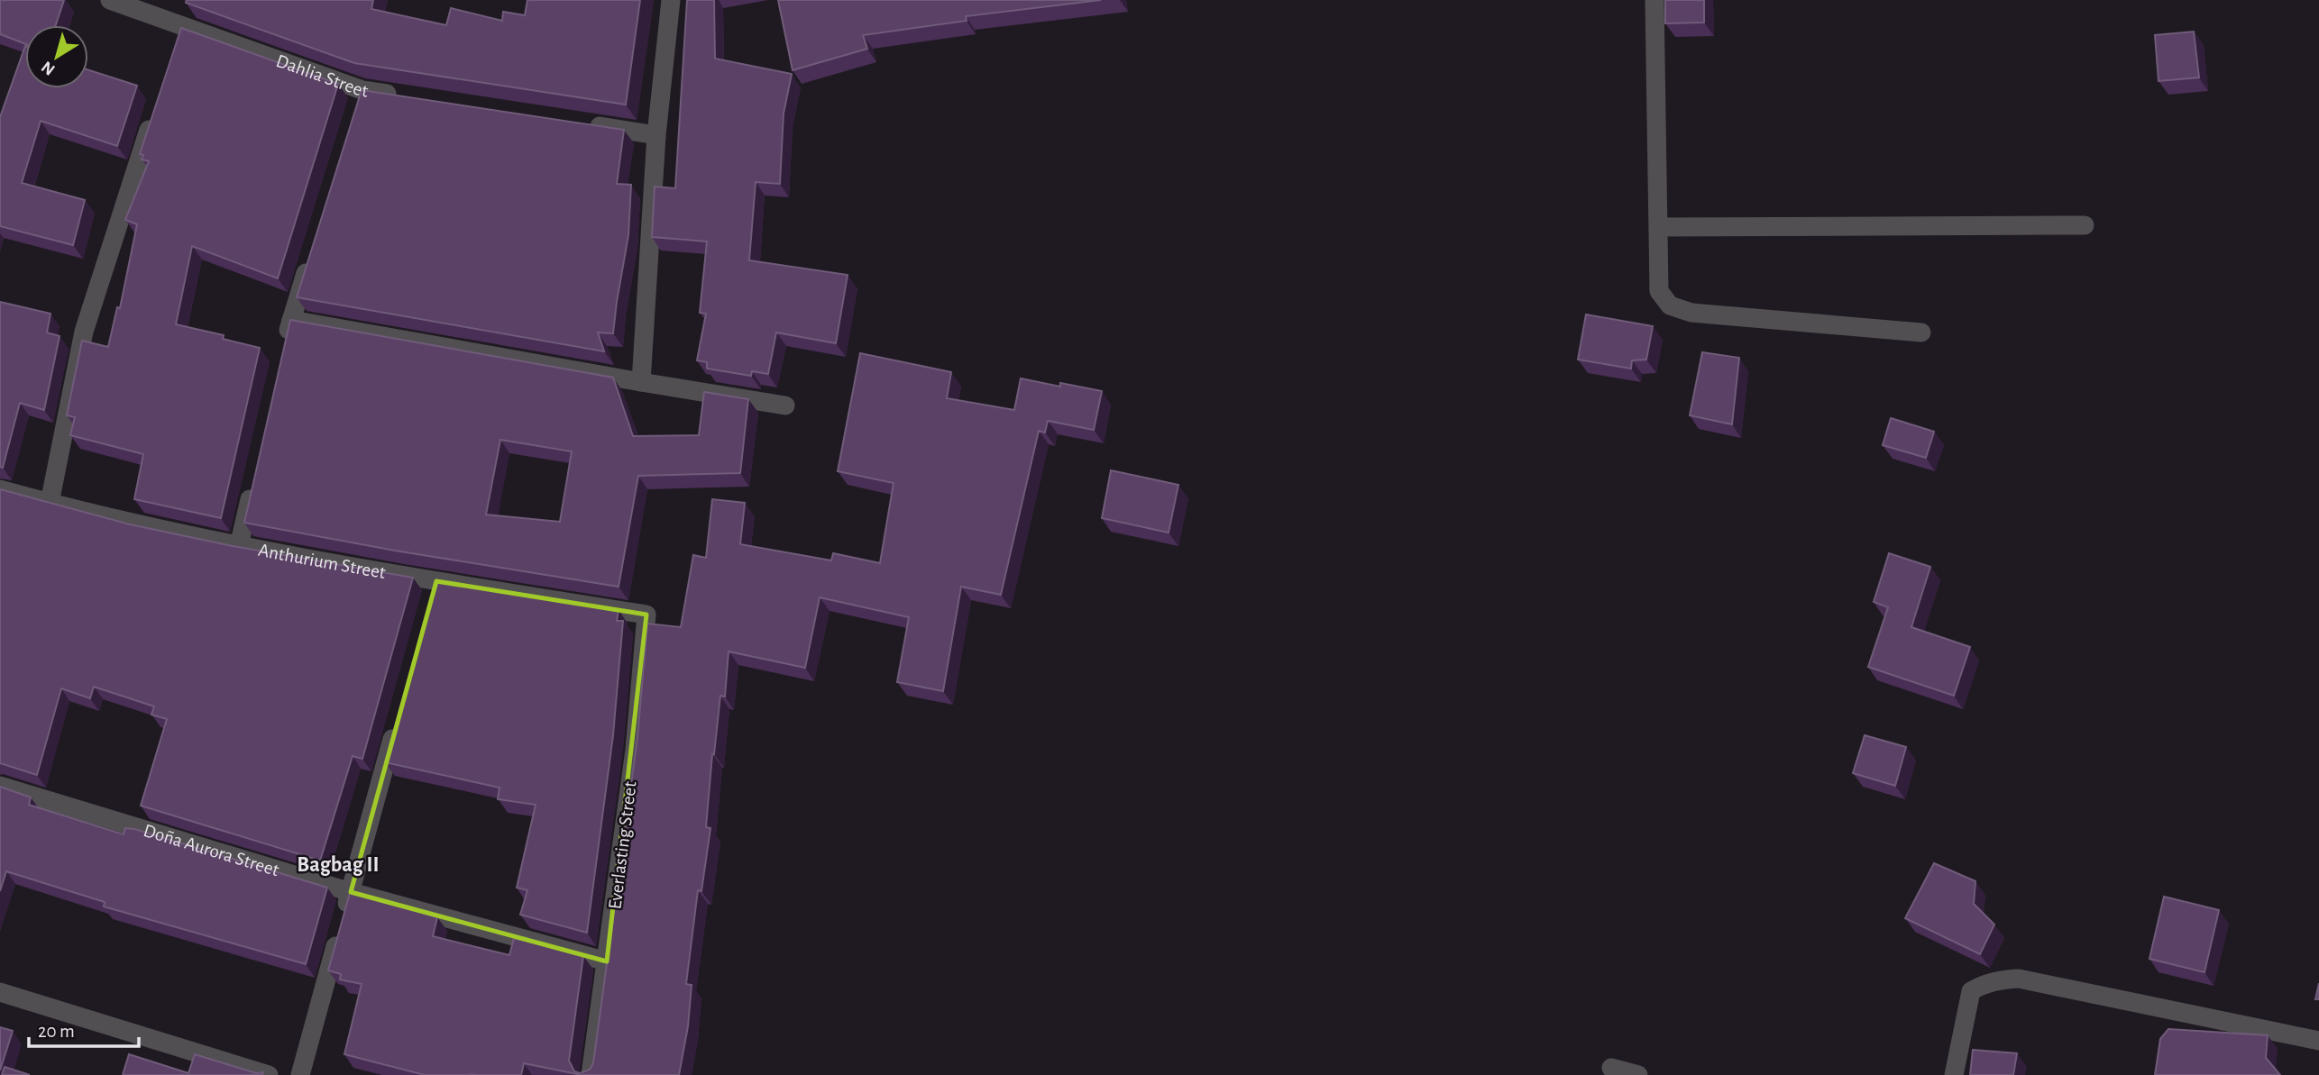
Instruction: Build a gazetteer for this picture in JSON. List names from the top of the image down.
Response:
{
  "streets": {
    "street": [
      "Dahlia Street",
      "Anthurium Street",
      "Everlasting Street",
      "Doña Aurora Street"
    ]
  },
  "crossings": [
    ["Anthurium Street", "Everlasting Street"],
    ["Everlasting Street", "Doña Aurora Street"]
  ],
  "districts": ["Bagbag II"],
  "scale_bar": "20 m",
  "north": "bottom left"
}
